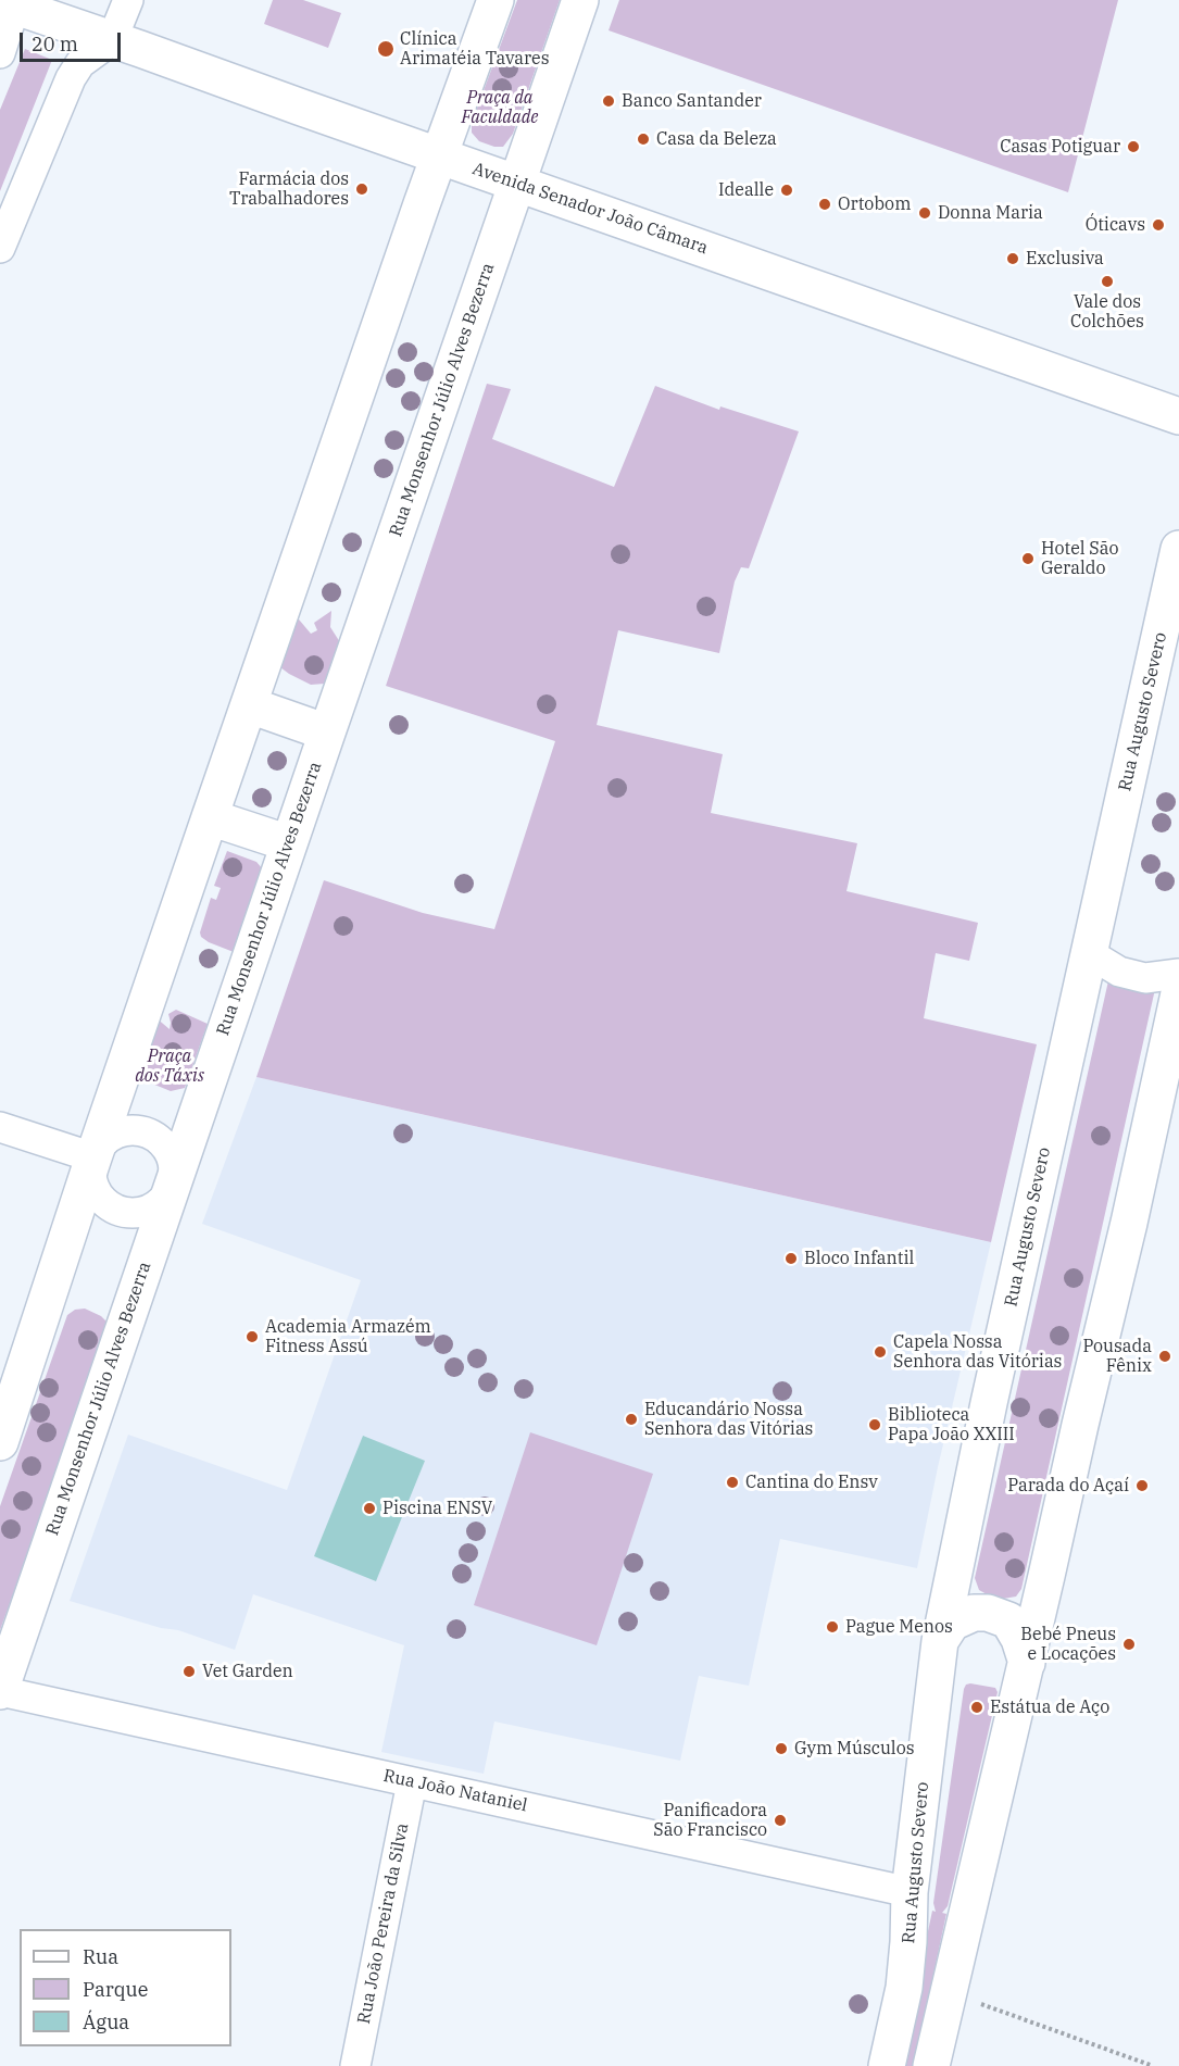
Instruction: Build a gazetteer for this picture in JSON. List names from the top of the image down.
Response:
{
  "streets": {
    "main road": ["Avenida Senador João Câmara", "Rua Monsenhor Júlio Alves Bezerra", "Rua Augusto Severo"],
    "street": ["Rua João Nataniel", "Rua João Pereira da Silva"]
  },
  "crossings": [
    ["Avenida Senador João Câmara", "Rua Monsenhor Júlio Alves Bezerra"],
    ["Rua Monsenhor Júlio Alves Bezerra", "Rua João Nataniel"],
    ["Rua Augusto Severo", "Rua João Nataniel"],
    ["Rua João Nataniel", "Rua João Pereira da Silva"]
  ],
  "parks": ["Praça da Faculdade", "Praça dos Táxis"],
  "places": [
    "Clínica Arimatéia Tavares",
    "Banco Santander",
    "Casa da Beleza",
    "Casas Potiguar",
    "Farmácia dos Trabalhadores",
    "Idealle",
    "Ortobom",
    "Donna Maria",
    "Óticavs",
    "Exclusiva",
    "Vale dos Colchões",
    "Hotel São Geraldo",
    "Bloco Infantil",
    "Academia Armazém Fitness Assú",
    "Capela Nossa Senhora das Vitórias",
    "Pousada Fênix",
    "Educandário Nossa Senhora das Vitórias",
    "Biblioteca Papa João XXIII",
    "Cantina do Ensv",
    "Parada do Açaí",
    "Piscina ENSV",
    "Pague Menos",
    "Bebé Pneus e Locações",
    "Vet Garden",
    "Estátua de Aço",
    "Gym Músculos",
    "Panificadora São Francisco"
  ],
  "legend": ["Rua", "Parque", "Água"],
  "scale_bar": "20 m"
}
